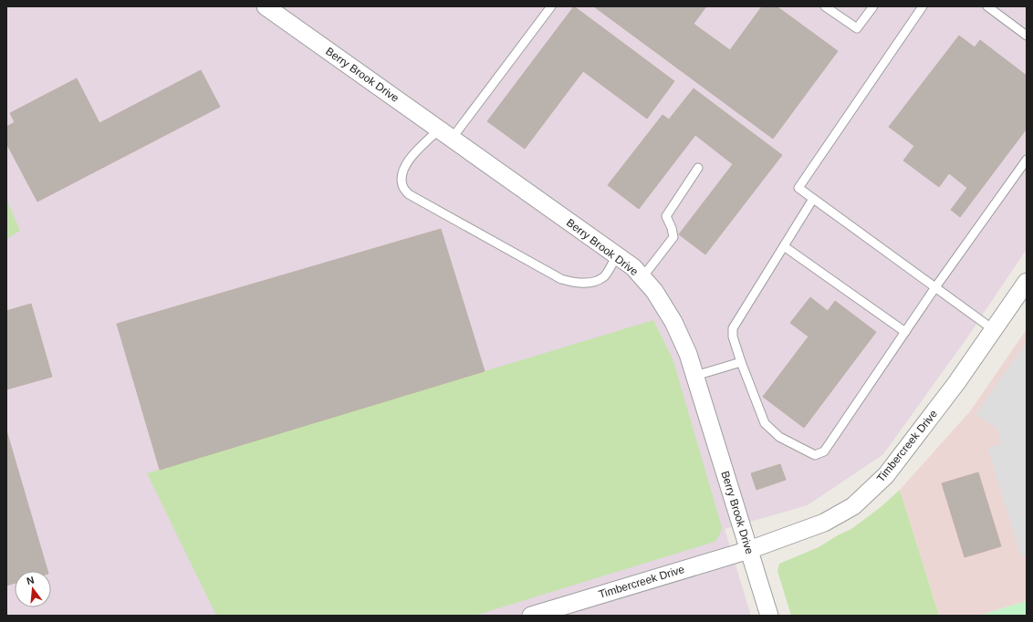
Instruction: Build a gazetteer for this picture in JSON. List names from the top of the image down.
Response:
{
  "streets": {
    "street": ["Berry Brook Drive", "Timbercreek Drive"]
  },
  "crossings": [
    ["Berry Brook Drive", "Timbercreek Drive"]
  ],
  "north": "top"
}
